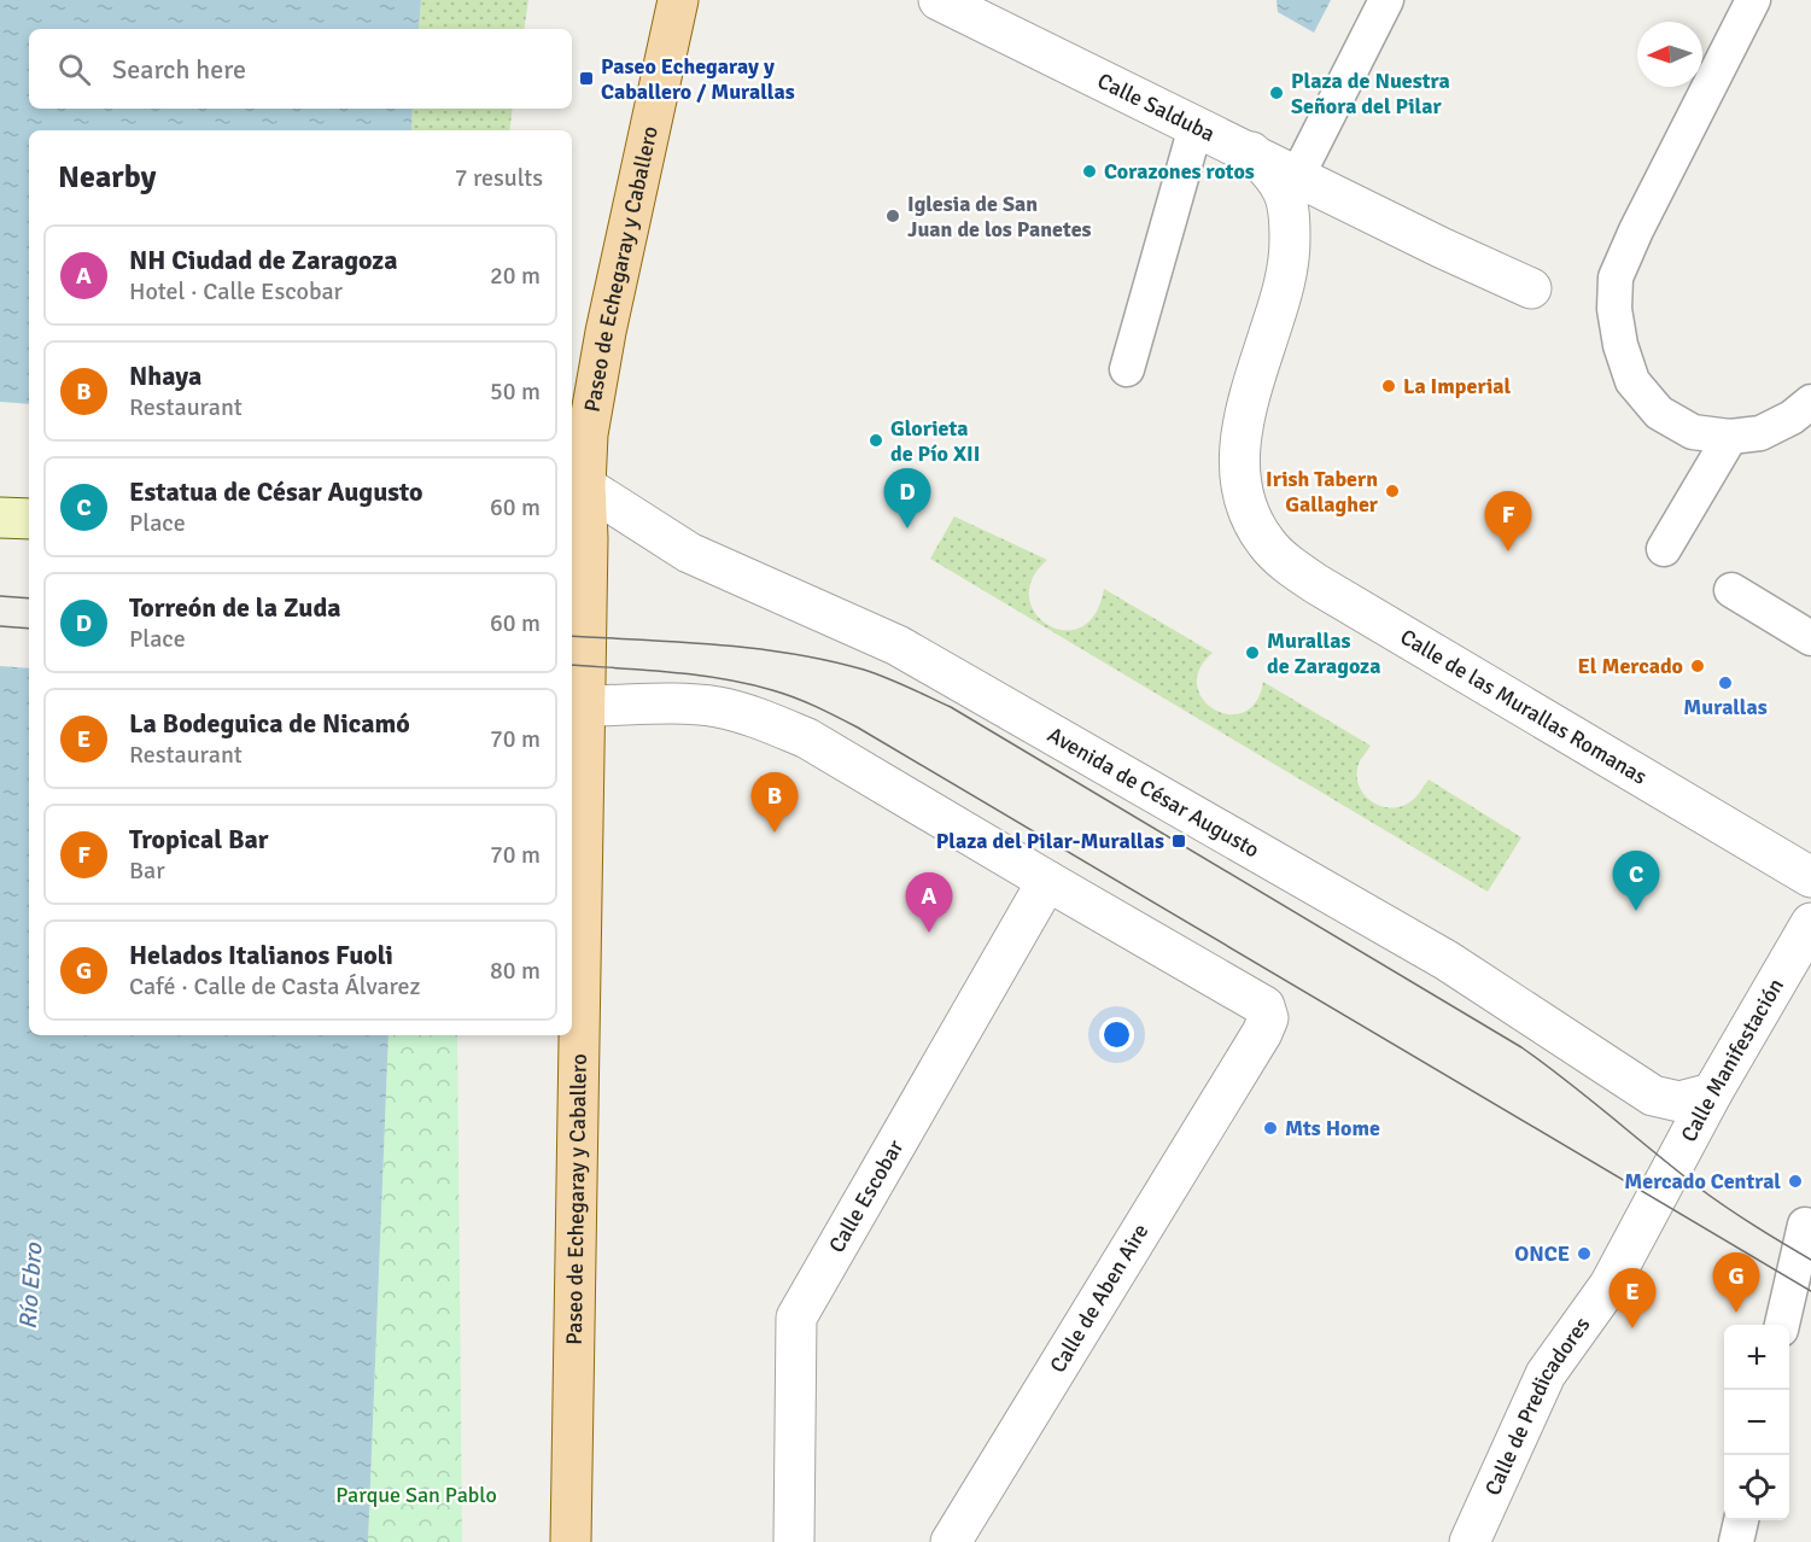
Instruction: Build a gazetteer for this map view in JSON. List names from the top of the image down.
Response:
{
  "streets": {
    "main road": ["Paseo de Echegaray y Caballero"],
    "street": [
      "Calle Salduba",
      "Calle de las Murallas Romanas",
      "Avenida de César Augusto",
      "Calle Manifestación",
      "Calle Escobar",
      "Calle de Aben Aire",
      "Calle de Predicadores"
    ]
  },
  "crossings": [
    ["Calle Salduba", "Calle de las Murallas Romanas"],
    ["Paseo de Echegaray y Caballero", "Avenida de César Augusto"],
    ["Avenida de César Augusto", "Calle Manifestación"],
    ["Calle Manifestación", "Calle de Predicadores"],
    ["Calle Escobar", "Calle de Aben Aire"]
  ],
  "water": ["Río Ebro"],
  "parks": ["Parque San Pablo"],
  "places": {
    "transit": ["Paseo Echegaray y Caballero / Murallas", "Plaza del Pilar-Murallas"],
    "other": [
      "Plaza de Nuestra Señora del Pilar",
      "Corazones rotos",
      "Iglesia de San Juan de los Panetes",
      "La Imperial",
      "Glorieta de Pío XII",
      "Irish Tabern Gallagher",
      "Murallas de Zaragoza",
      "El Mercado",
      "Murallas",
      "Mts Home",
      "Mercado Central",
      "ONCE"
    ]
  },
  "north": "left",
  "page": {
    "search": "Search here",
    "heading": ["Nearby", "7 results"],
    "list": [
      {
        "mark": "A",
        "name": "NH Ciudad de Zaragoza",
        "note": "Hotel · Calle Escobar",
        "value": "20 m"
      },
      {
        "mark": "B",
        "name": "Nhaya",
        "note": "Restaurant",
        "value": "50 m"
      },
      {
        "mark": "C",
        "name": "Estatua de César Augusto",
        "note": "Place",
        "value": "60 m"
      },
      {
        "mark": "D",
        "name": "Torreón de la Zuda",
        "note": "Place",
        "value": "60 m"
      },
      {
        "mark": "E",
        "name": "La Bodeguica de Nicamó",
        "note": "Restaurant",
        "value": "70 m"
      },
      {
        "mark": "F",
        "name": "Tropical Bar",
        "note": "Bar",
        "value": "70 m"
      },
      {
        "mark": "G",
        "name": "Helados Italianos Fuoli",
        "note": "Café · Calle de Casta Álvarez",
        "value": "80 m"
      }
    ],
    "pins": [
      "D",
      "F",
      "B",
      "C",
      "A",
      "G",
      "E"
    ],
    "map_buttons": ["+", "−"]
  }
}
